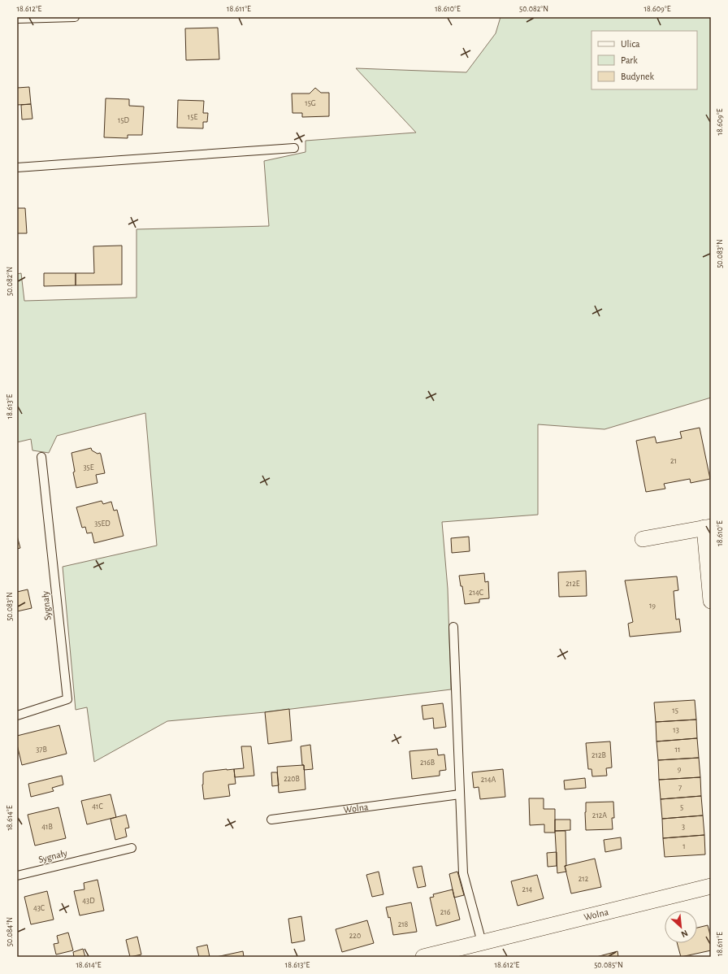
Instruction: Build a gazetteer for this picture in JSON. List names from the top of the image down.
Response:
{
  "streets": {
    "street": ["Wolna"],
    "lane": ["Sygnały"]
  },
  "house_numbers": [
    "15G",
    "15E",
    "15D",
    "21",
    "35E",
    "35ED",
    "212E",
    "214C",
    "19",
    "15",
    "13",
    "37B",
    "11",
    "212B",
    "216B",
    "9",
    "220B",
    "214A",
    "7",
    "41C",
    "5",
    "212A",
    "41B",
    "3",
    "1",
    "212",
    "214",
    "43D",
    "43C",
    "216",
    "218",
    "220"
  ],
  "legend": ["Ulica", "Park", "Budynek"],
  "north": "bottom right",
  "coordinates": [
    "18.612°E",
    "18.611°E",
    "18.610°E",
    "50.082°N",
    "18.609°E",
    "50.083°N",
    "18.613°E",
    "18.614°E",
    "50.084°N",
    "50.085°N"
  ]
}
